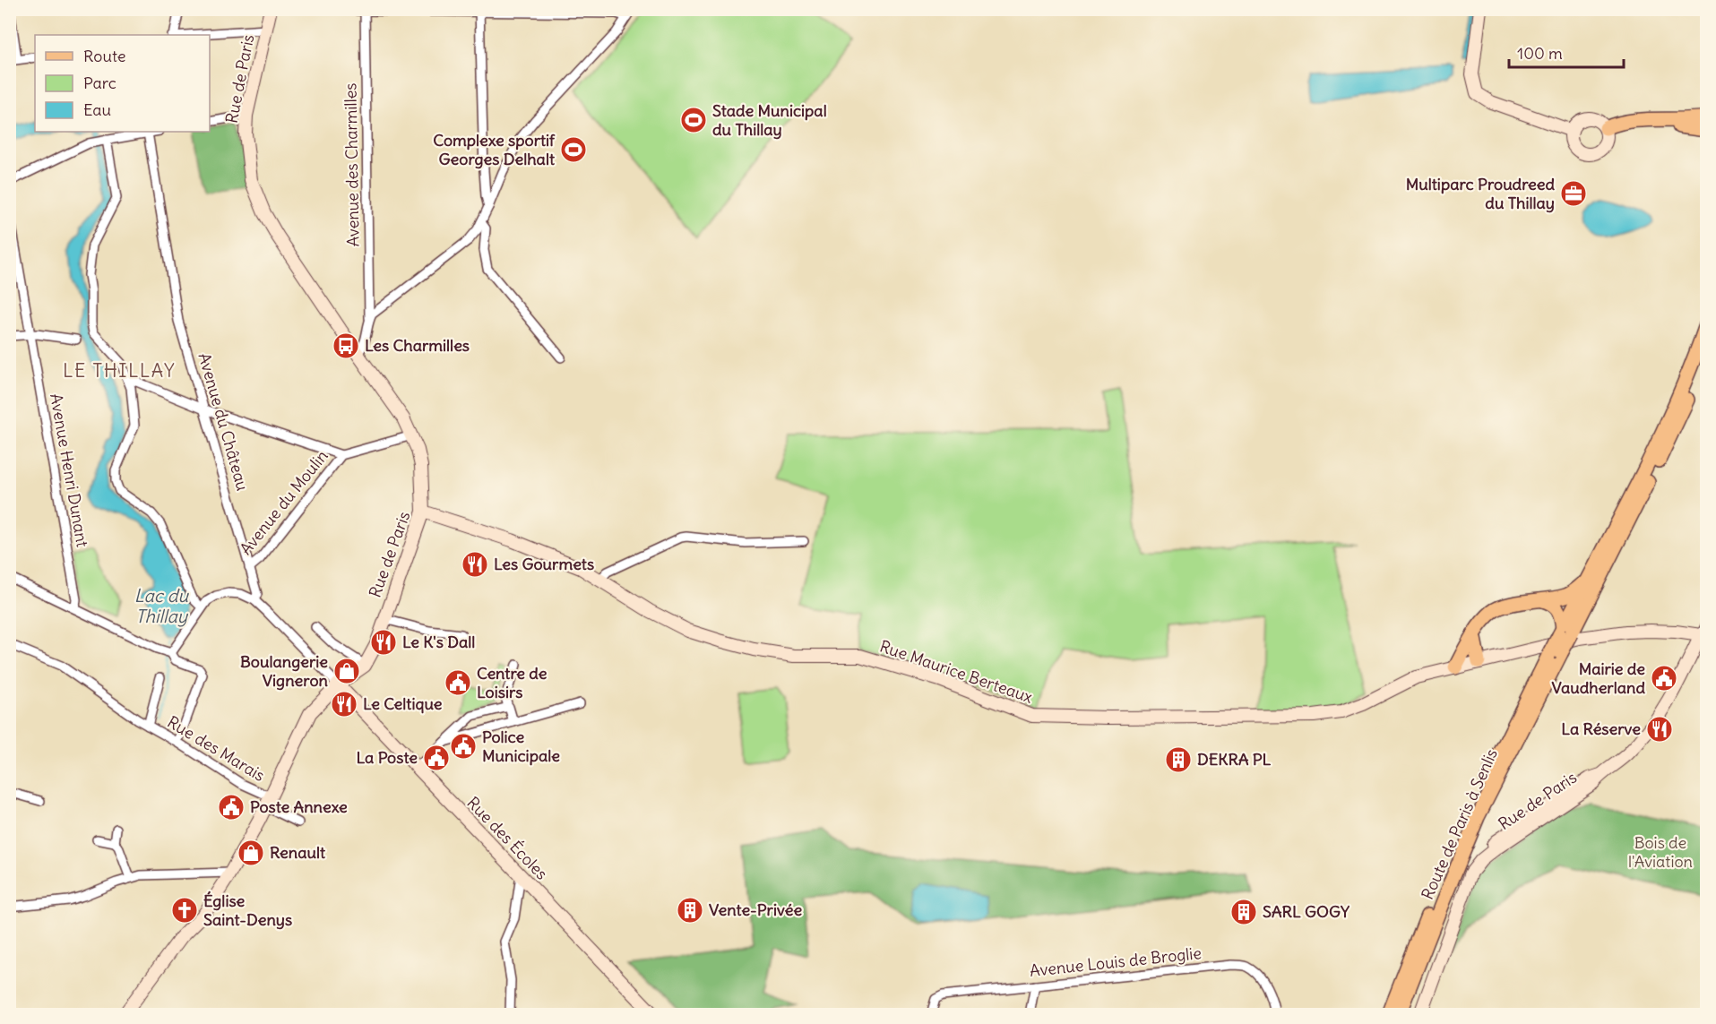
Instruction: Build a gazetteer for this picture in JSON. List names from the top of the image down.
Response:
{
  "streets": {
    "main road": ["Route de Paris à Senlis"],
    "street": [
      "Rue de Paris",
      "Avenue des Charmilles",
      "Avenue du Château",
      "Avenue Henri Dunant",
      "Avenue du Moulin",
      "Rue Maurice Berteaux",
      "Rue des Marais",
      "Rue des Écoles",
      "Avenue Louis de Broglie"
    ]
  },
  "crossings": [
    ["Rue de Paris", "Avenue des Charmilles"],
    ["Rue de Paris", "Rue Maurice Berteaux"],
    ["Rue de Paris", "Rue des Marais"],
    ["Rue de Paris", "Rue des Écoles"],
    ["Avenue du Château", "Avenue du Moulin"]
  ],
  "districts": ["LE THILLAY"],
  "water": ["Lac du Thillay"],
  "parks": ["Bois de l'Aviation"],
  "places": {
    "sports": ["Stade Municipal du Thillay", "Complexe sportif Georges Delhalt"],
    "office": ["Multiparc Proudreed du Thillay"],
    "bus stop": ["Les Charmilles"],
    "restaurant": [
      "Les Gourmets",
      "Le K's Dall",
      "Le Celtique",
      "La Réserve"
    ],
    "shop": ["Boulangerie Vigneron", "Renault"],
    "public building": [
      "Mairie de Vaudherland",
      "Centre de Loisirs",
      "Police Municipale",
      "La Poste",
      "Poste Annexe"
    ],
    "building": ["DEKRA PL", "Vente-Privée", "SARL GOGY"],
    "church": ["Église Saint-Denys"]
  },
  "legend": ["Route", "Parc", "Eau"],
  "scale_bar": "100 m"
}
